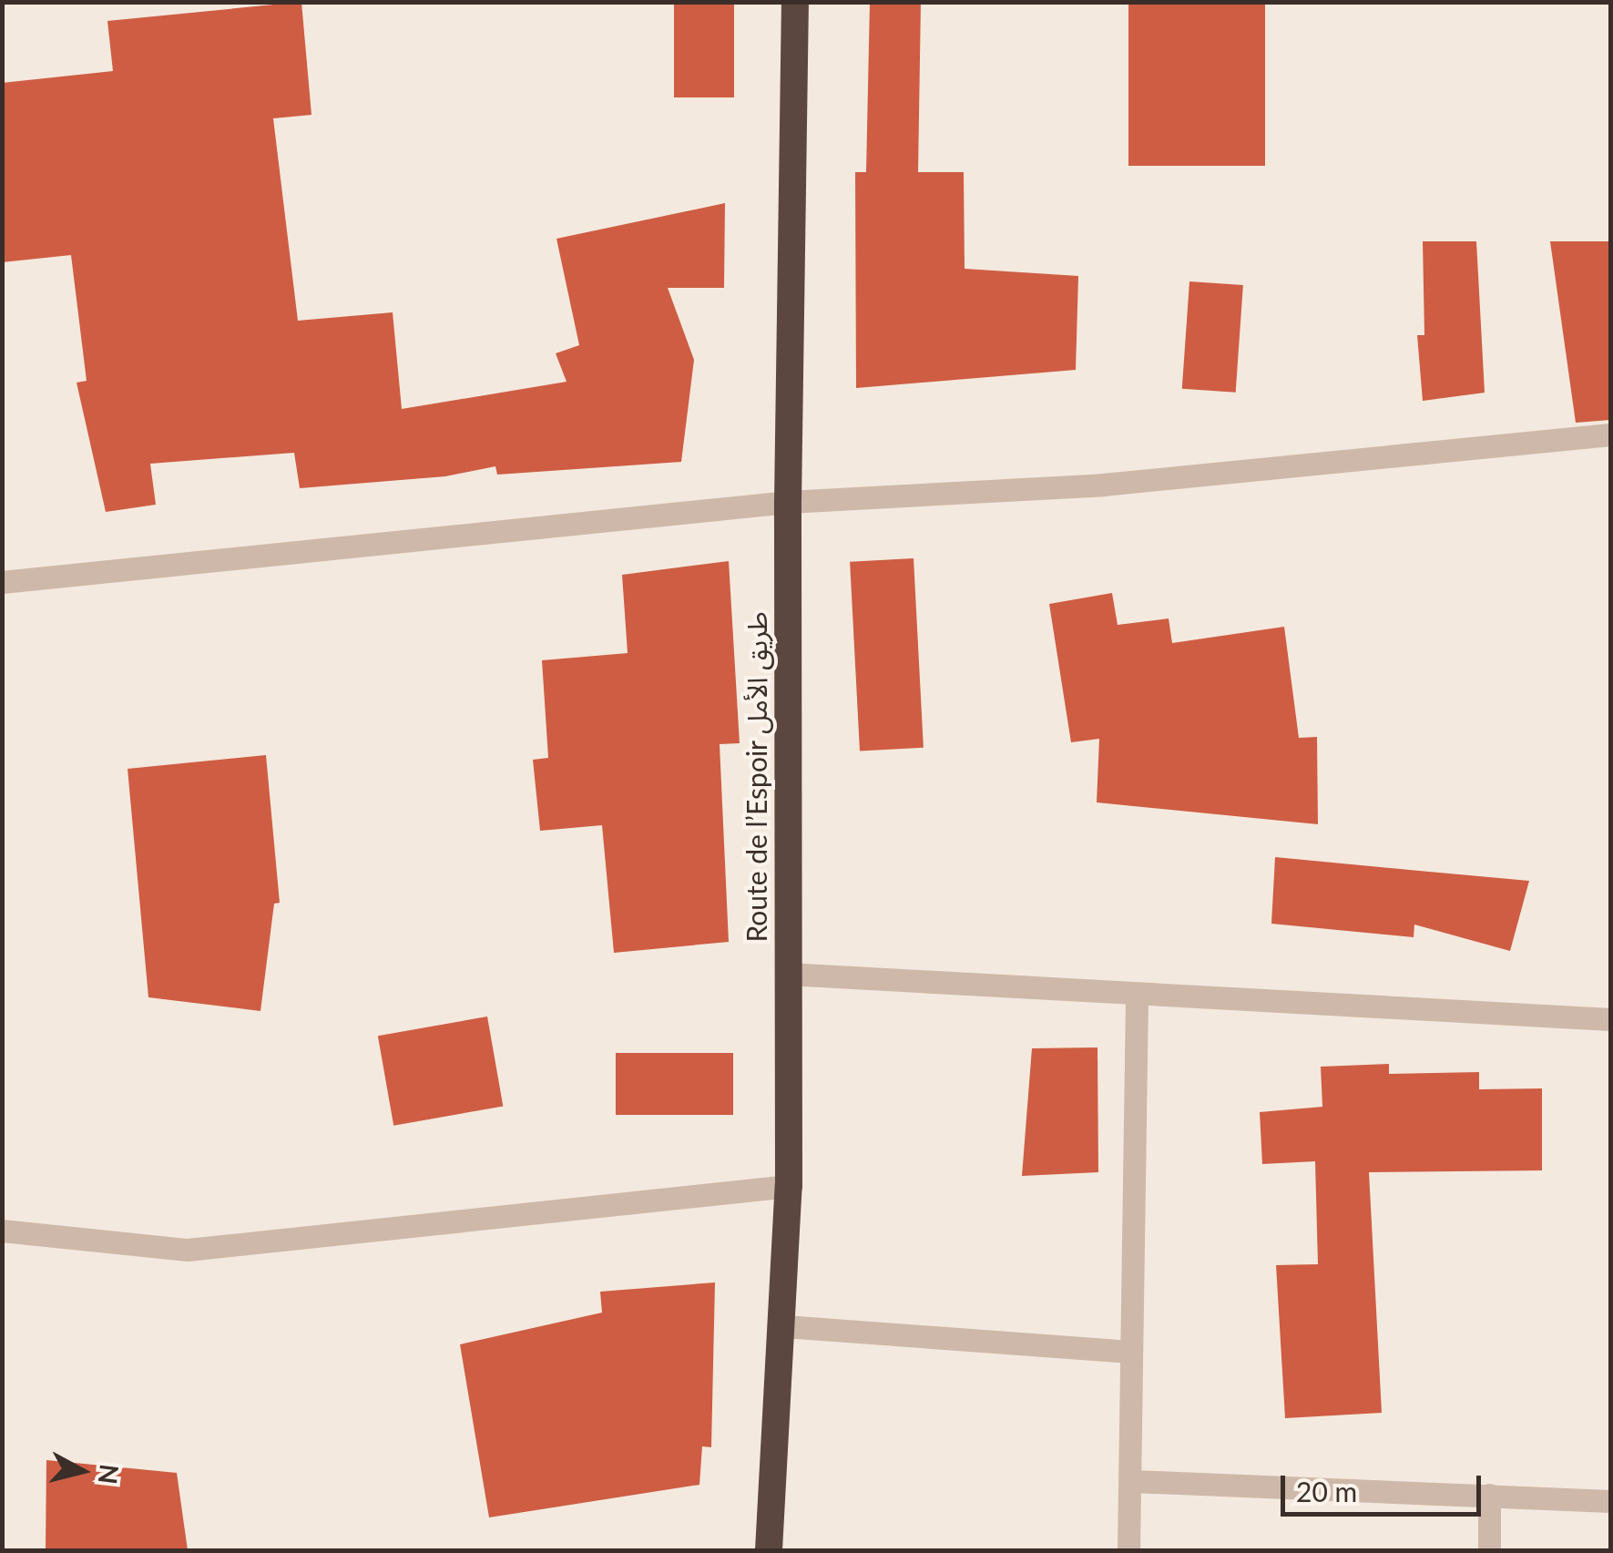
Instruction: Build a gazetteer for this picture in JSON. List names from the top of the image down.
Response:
{
  "streets": {
    "highway": ["Route de l’Espoir طريق الأمل"]
  },
  "scale_bar": "20 m",
  "north": "right"
}
